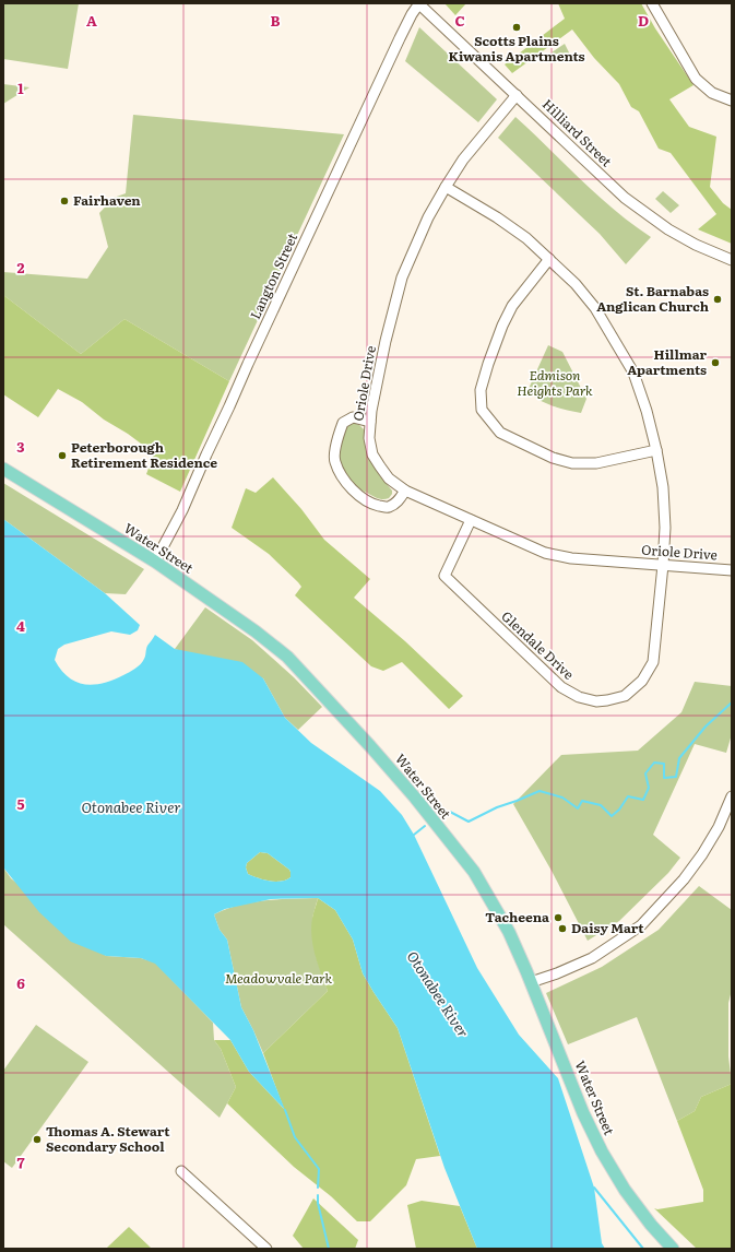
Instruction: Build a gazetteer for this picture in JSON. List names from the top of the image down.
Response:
{
  "streets": {
    "main road": ["Water Street"],
    "street": [
      "Hilliard Street",
      "Langton Street",
      "Oriole Drive",
      "Glendale Drive"
    ]
  },
  "crossings": [
    ["Hilliard Street", "Langton Street"],
    ["Hilliard Street", "Oriole Drive"],
    ["Langton Street", "Water Street"],
    ["Oriole Drive", "Glendale Drive"]
  ],
  "water": ["Otonabee River"],
  "parks": ["Edmison Heights Park", "Meadowvale Park"],
  "places": [
    "Scotts Plains Kiwanis Apartments",
    "Fairhaven",
    "St. Barnabas Anglican Church",
    "Hillmar Apartments",
    "Peterborough Retirement Residence",
    "Tacheena",
    "Daisy Mart",
    "Thomas A. Stewart Secondary School"
  ],
  "grid": {
    "columns": [
      "A",
      "B",
      "C",
      "D"
    ],
    "rows": [
      "1",
      "2",
      "3",
      "4",
      "5",
      "6",
      "7"
    ]
  }
}
